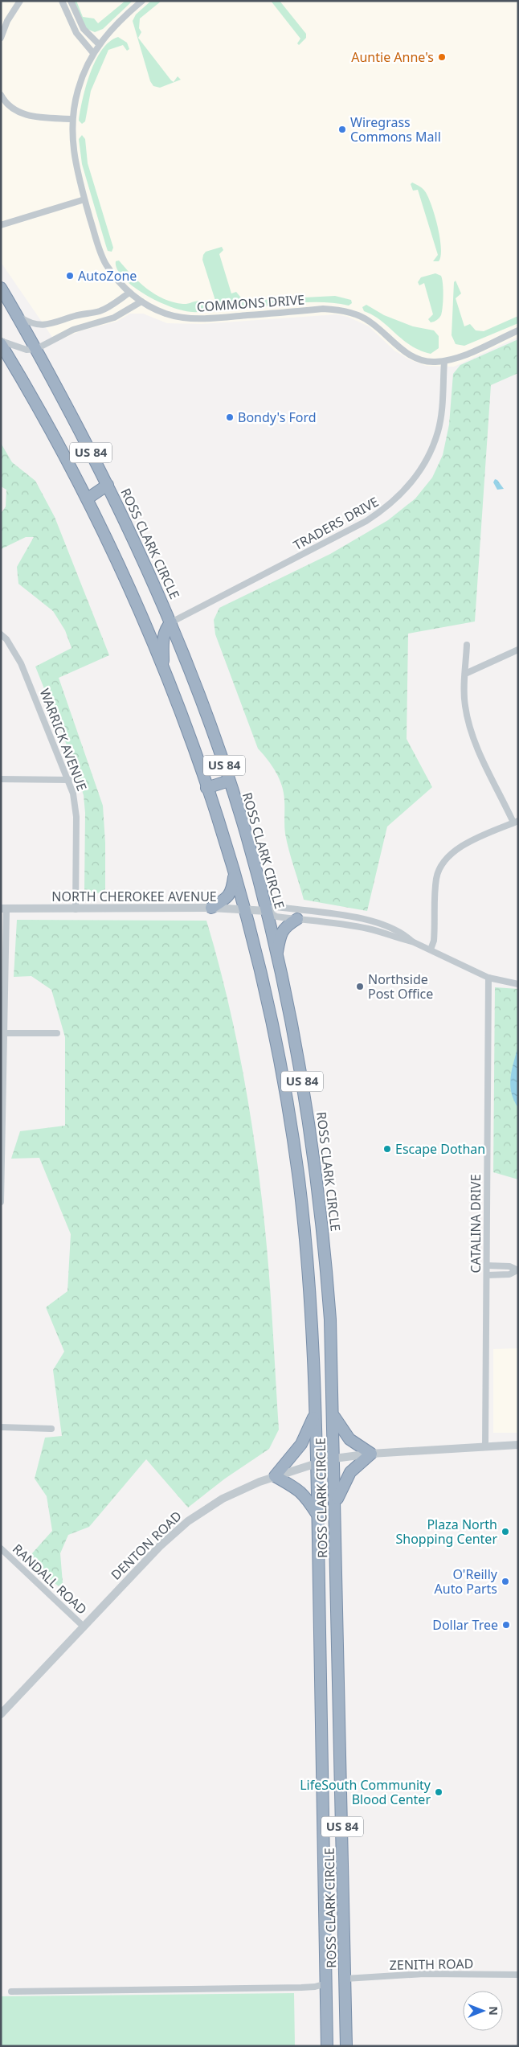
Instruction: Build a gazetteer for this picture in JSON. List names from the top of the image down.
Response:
{
  "streets": {
    "highway": ["US 84", "ROSS CLARK CIRCLE"],
    "street": [
      "COMMONS DRIVE",
      "TRADERS DRIVE",
      "WARRICK AVENUE",
      "NORTH CHEROKEE AVENUE",
      "CATALINA DRIVE",
      "DENTON ROAD",
      "RANDALL ROAD",
      "ZENITH ROAD"
    ]
  },
  "crossings": [
    ["COMMONS DRIVE", "TRADERS DRIVE"],
    ["TRADERS DRIVE", "ROSS CLARK CIRCLE"],
    ["ROSS CLARK CIRCLE", "NORTH CHEROKEE AVENUE"],
    ["ROSS CLARK CIRCLE", "DENTON ROAD"],
    ["ROSS CLARK CIRCLE", "ZENITH ROAD"],
    ["WARRICK AVENUE", "NORTH CHEROKEE AVENUE"],
    ["NORTH CHEROKEE AVENUE", "CATALINA DRIVE"],
    ["CATALINA DRIVE", "DENTON ROAD"],
    ["DENTON ROAD", "RANDALL ROAD"]
  ],
  "places": [
    "Auntie Anne's",
    "Wiregrass Commons Mall",
    "AutoZone",
    "Bondy's Ford",
    "Northside Post Office",
    "Escape Dothan",
    "Plaza North Shopping Center",
    "O'Reilly Auto Parts",
    "Dollar Tree",
    "LifeSouth Community Blood Center"
  ],
  "north": "right"
}
